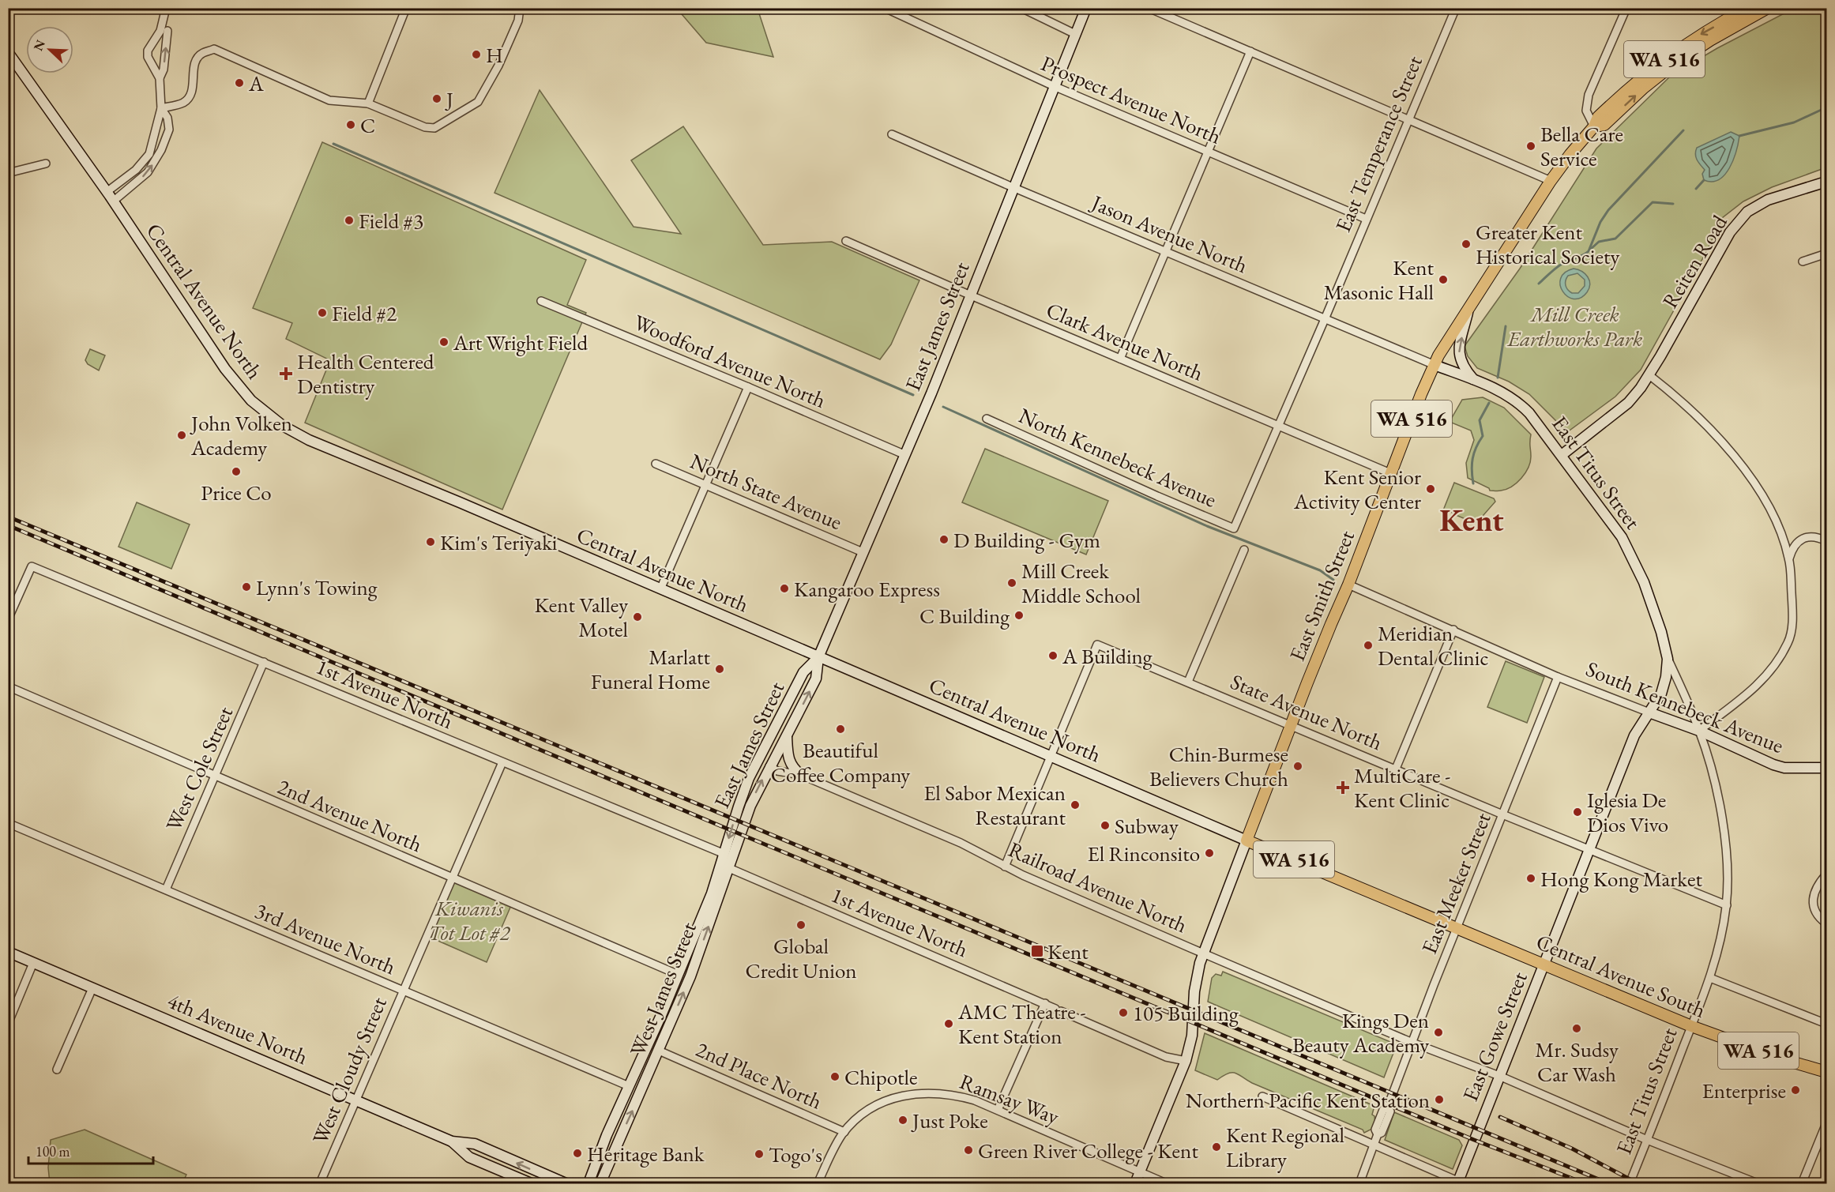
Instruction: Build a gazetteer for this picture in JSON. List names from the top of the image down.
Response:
{
  "streets": {
    "main road": [
      "WA 516",
      "Reiten Road",
      "Central Avenue North",
      "East James Street",
      "East Titus Street",
      "East Smith Street",
      "South Kennebeck Avenue",
      "Central Avenue South",
      "West James Street",
      "4th Avenue North",
      "East Gowe Street"
    ],
    "street": [
      "Prospect Avenue North",
      "East Temperance Street",
      "Jason Avenue North",
      "Clark Avenue North",
      "Woodford Avenue North",
      "North Kennebeck Avenue",
      "North State Avenue",
      "1st Avenue North",
      "State Avenue North",
      "West Cole Street",
      "2nd Avenue North",
      "East Meeker Street",
      "Railroad Avenue North",
      "3rd Avenue North",
      "West Cloudy Street",
      "2nd Place North",
      "Ramsay Way"
    ]
  },
  "crossings": [
    ["WA 516", "East Smith Street"],
    ["Prospect Avenue North", "East Temperance Street"],
    ["Prospect Avenue North", "East James Street"],
    ["East Temperance Street", "Jason Avenue North"],
    ["East Temperance Street", "Clark Avenue North"],
    ["East Temperance Street", "North Kennebeck Avenue"],
    ["Jason Avenue North", "East James Street"],
    ["Jason Avenue North", "East Titus Street"],
    ["Jason Avenue North", "East Smith Street"],
    ["Reiten Road", "East Titus Street"],
    ["Central Avenue North", "East James Street"],
    ["Central Avenue North", "East Smith Street"],
    ["Central Avenue North", "State Avenue North"],
    ["Central Avenue North", "East Meeker Street"],
    ["Central Avenue North", "Central Avenue South"],
    ["East James Street", "Clark Avenue North"],
    ["East James Street", "Woodford Avenue North"],
    ["East James Street", "North State Avenue"],
    ["East James Street", "1st Avenue North"],
    ["East James Street", "Railroad Avenue North"],
    ["East James Street", "West James Street"],
    ["Clark Avenue North", "East Smith Street"],
    ["East Titus Street", "East Smith Street"],
    ["East Titus Street", "South Kennebeck Avenue"],
    ["East Titus Street", "State Avenue North"],
    ["East Titus Street", "Railroad Avenue North"],
    ["East Titus Street", "Central Avenue South"],
    ["East Titus Street", "East Gowe Street"],
    ["East Smith Street", "1st Avenue North"],
    ["East Smith Street", "State Avenue North"],
    ["East Smith Street", "Railroad Avenue North"],
    ["East Smith Street", "Ramsay Way"],
    ["1st Avenue North", "West Cole Street"],
    ["1st Avenue North", "West James Street"],
    ["1st Avenue North", "West Cloudy Street"],
    ["South Kennebeck Avenue", "East Meeker Street"],
    ["South Kennebeck Avenue", "East Gowe Street"],
    ["State Avenue North", "East Meeker Street"],
    ["State Avenue North", "East Gowe Street"],
    ["West Cole Street", "2nd Avenue North"],
    ["West Cole Street", "3rd Avenue North"],
    ["2nd Avenue North", "West James Street"],
    ["2nd Avenue North", "West Cloudy Street"],
    ["East Meeker Street", "Railroad Avenue North"],
    ["East Meeker Street", "Central Avenue South"],
    ["Railroad Avenue North", "East Gowe Street"],
    ["3rd Avenue North", "West James Street"],
    ["3rd Avenue North", "West Cloudy Street"],
    ["Central Avenue South", "East Gowe Street"],
    ["West James Street", "2nd Place North"],
    ["4th Avenue North", "West Cloudy Street"],
    ["2nd Place North", "Ramsay Way"]
  ],
  "districts": ["Kent"],
  "parks": ["Mill Creek Earthworks Park", "Kiwanis Tot Lot #2"],
  "places": {
    "other": [
      "H",
      "A",
      "J",
      "C",
      "Bella Care Service",
      "Field #3",
      "Greater Kent Historical Society",
      "Kent Masonic Hall",
      "Field #2",
      "Art Wright Field",
      "John Volken Academy",
      "Price Co",
      "Kent Senior Activity Center",
      "D Building - Gym",
      "Kim's Teriyaki",
      "Mill Creek Middle School",
      "Lynn's Towing",
      "Kangaroo Express",
      "C Building",
      "Kent Valley Motel",
      "Meridian Dental Clinic",
      "A Building",
      "Marlatt Funeral Home",
      "Beautiful Coffee Company",
      "Chin-Burmese Believers Church",
      "El Sabor Mexican Restaurant",
      "Iglesia De Dios Vivo",
      "Subway",
      "El Rinconsito",
      "Hong Kong Market",
      "Global Credit Union",
      "105 Building",
      "AMC Theatre - Kent Station",
      "Mr. Sudsy Car Wash",
      "Kings Den Beauty Academy",
      "Chipotle",
      "Enterprise",
      "Northern Pacific Kent Station",
      "Just Poke",
      "Kent Regional Library",
      "Green River College - Kent",
      "Heritage Bank",
      "Togo's"
    ],
    "health": ["Health Centered Dentistry", "MultiCare - Kent Clinic"],
    "transit": ["Kent"]
  },
  "scale_bar": "100 m",
  "north": "top left"
}
